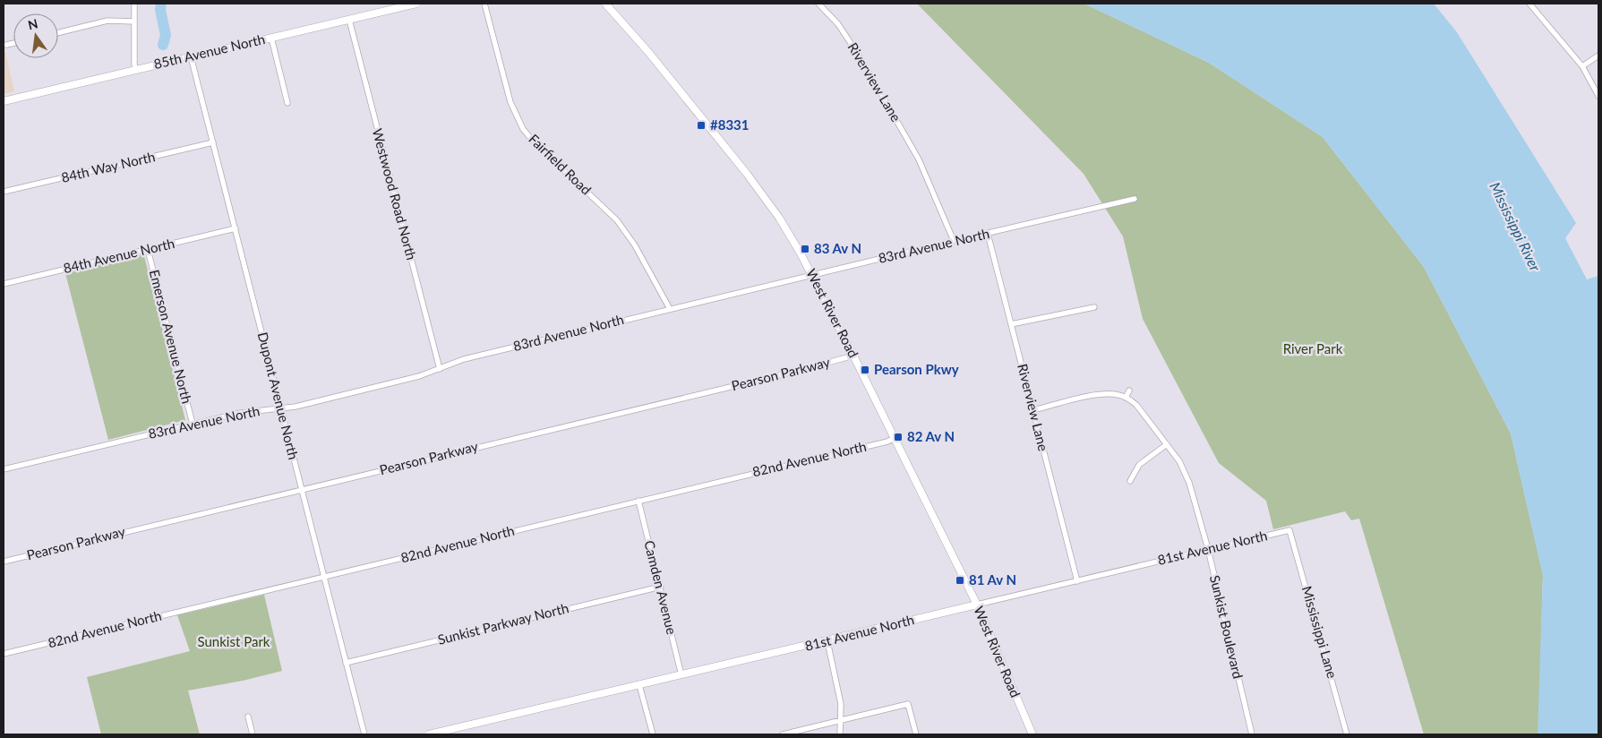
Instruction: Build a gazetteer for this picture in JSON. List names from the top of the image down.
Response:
{
  "streets": {
    "street": [
      "85th Avenue North",
      "Riverview Lane",
      "Fairfield Road",
      "84th Way North",
      "Westwood Road North",
      "83rd Avenue North",
      "84th Avenue North",
      "West River Road",
      "Emerson Avenue North",
      "Pearson Parkway",
      "Dupont Avenue North",
      "82nd Avenue North",
      "81st Avenue North",
      "Camden Avenue",
      "Sunkist Parkway North",
      "Sunkist Boulevard",
      "Mississippi Lane"
    ]
  },
  "crossings": [
    ["85th Avenue North", "Westwood Road North"],
    ["85th Avenue North", "Dupont Avenue North"],
    ["Riverview Lane", "83rd Avenue North"],
    ["Riverview Lane", "81st Avenue North"],
    ["Fairfield Road", "83rd Avenue North"],
    ["84th Way North", "Dupont Avenue North"],
    ["Westwood Road North", "83rd Avenue North"],
    ["83rd Avenue North", "West River Road"],
    ["83rd Avenue North", "Emerson Avenue North"],
    ["83rd Avenue North", "Dupont Avenue North"],
    ["84th Avenue North", "Emerson Avenue North"],
    ["84th Avenue North", "Dupont Avenue North"],
    ["West River Road", "Pearson Parkway"],
    ["West River Road", "82nd Avenue North"],
    ["West River Road", "81st Avenue North"],
    ["Pearson Parkway", "Dupont Avenue North"],
    ["Dupont Avenue North", "82nd Avenue North"],
    ["Dupont Avenue North", "Sunkist Parkway North"],
    ["82nd Avenue North", "Camden Avenue"],
    ["81st Avenue North", "Camden Avenue"],
    ["81st Avenue North", "Sunkist Boulevard"],
    ["81st Avenue North", "Mississippi Lane"],
    ["Camden Avenue", "Sunkist Parkway North"]
  ],
  "water": ["Mississippi River"],
  "parks": ["River Park", "Sunkist Park"],
  "places": {
    "transit": [
      "#8331",
      "83 Av N",
      "Pearson Pkwy",
      "82 Av N",
      "81 Av N"
    ]
  },
  "north": "top"
}
